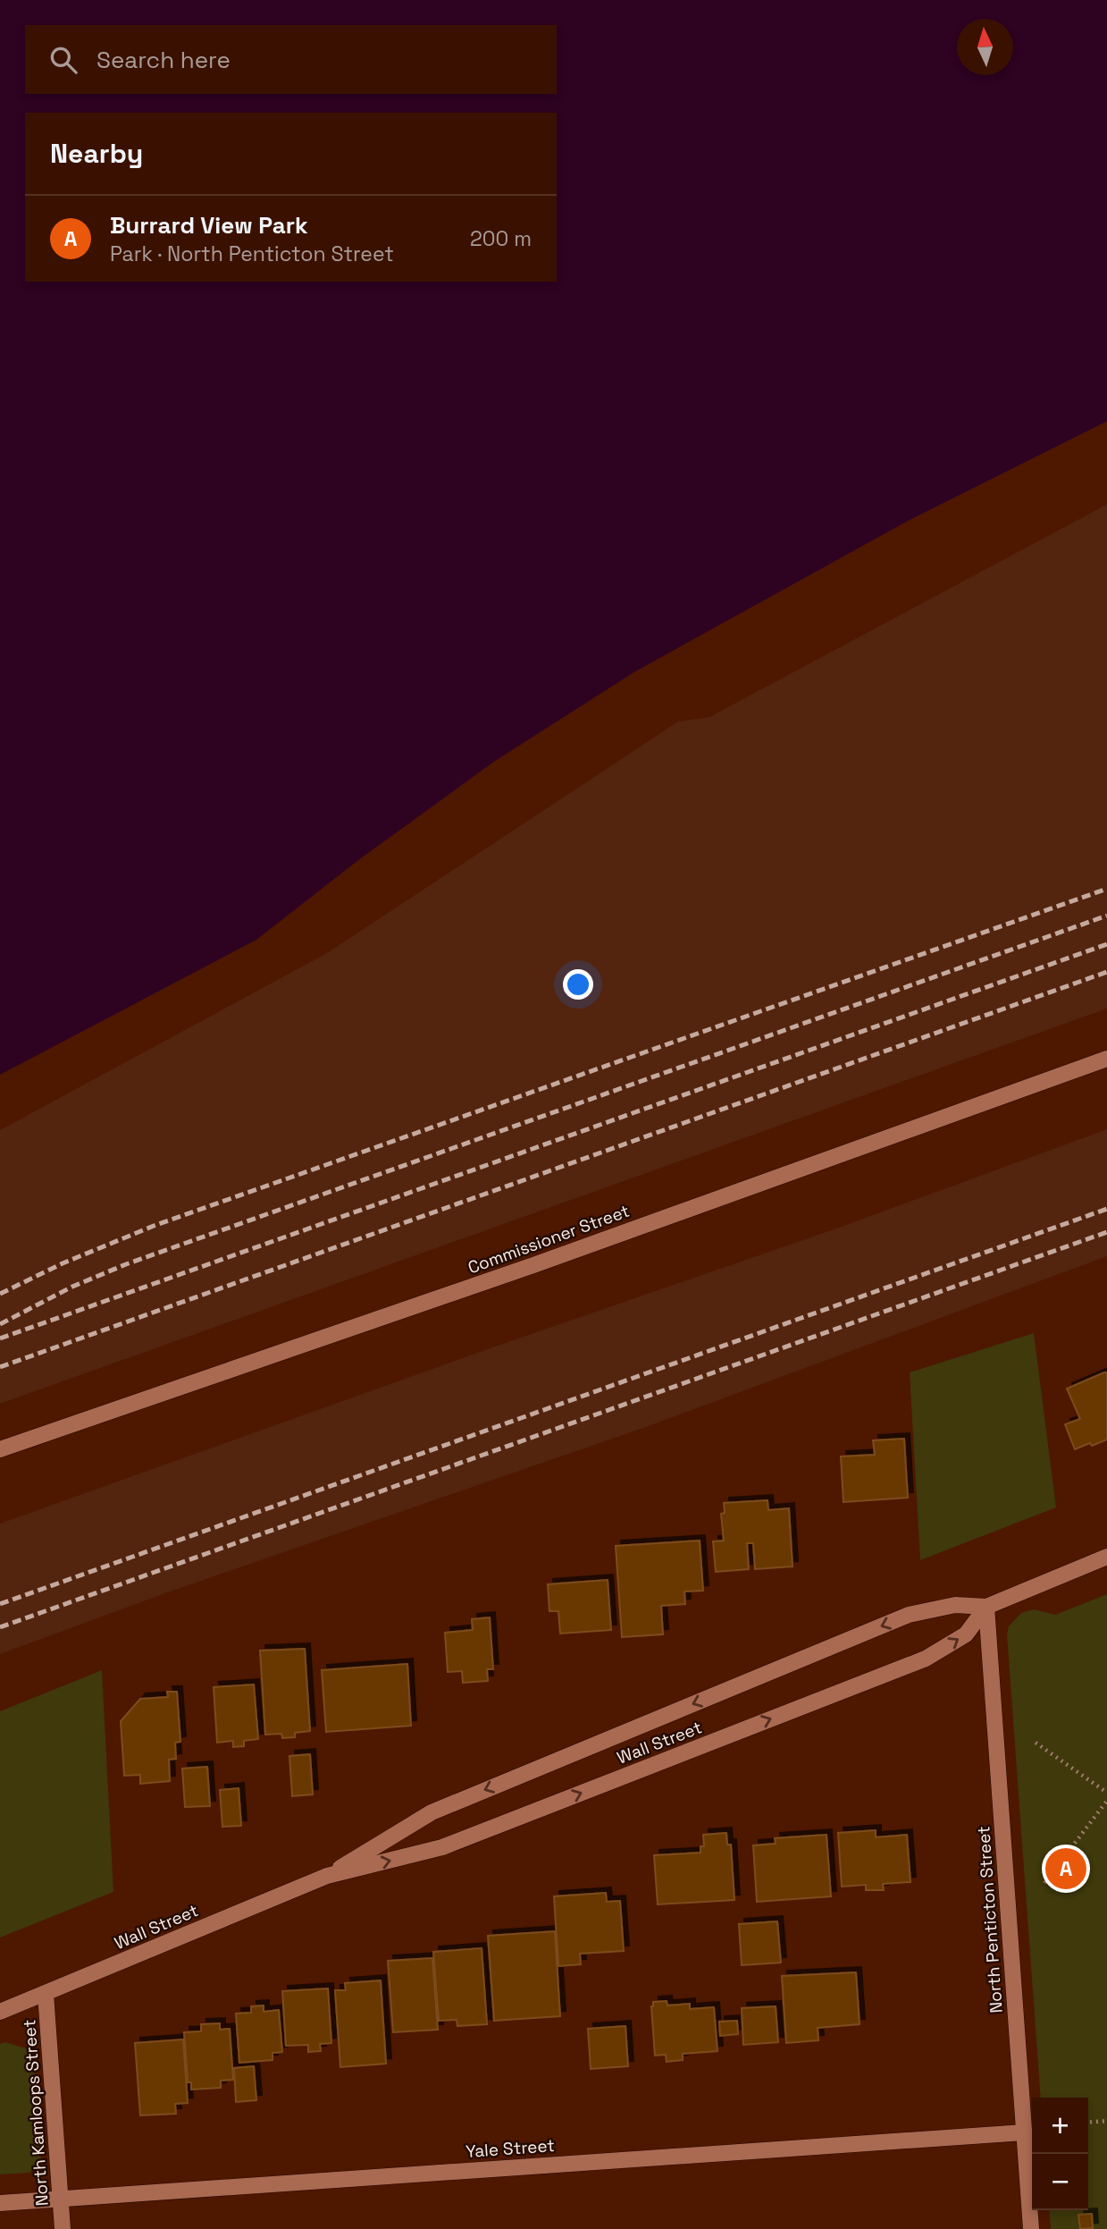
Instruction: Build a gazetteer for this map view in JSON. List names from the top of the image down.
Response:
{
  "streets": {
    "street": [
      "Commissioner Street",
      "Wall Street",
      "North Penticton Street",
      "North Kamloops Street",
      "Yale Street"
    ]
  },
  "crossings": [
    ["Wall Street", "North Penticton Street"],
    ["Wall Street", "North Kamloops Street"],
    ["North Penticton Street", "Yale Street"],
    ["North Kamloops Street", "Yale Street"]
  ],
  "north": "top",
  "page": {
    "search": "Search here",
    "heading": "Nearby",
    "list": [
      {
        "mark": "A",
        "name": "Burrard View Park",
        "note": "Park · North Penticton Street",
        "value": "200 m"
      }
    ],
    "pins": "A",
    "map_buttons": ["+", "−"]
  }
}
